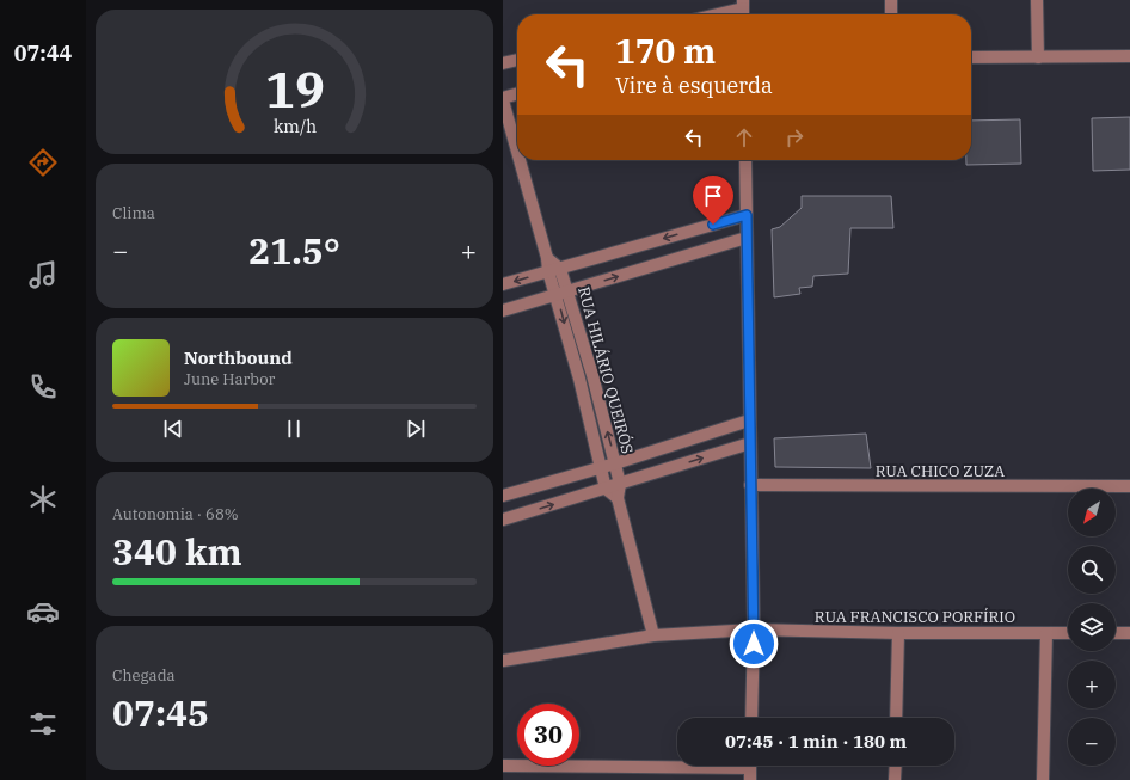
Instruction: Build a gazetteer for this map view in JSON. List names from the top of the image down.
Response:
{
  "streets": {
    "street": ["RUA HILÁRIO QUEIRÓS", "RUA CHICO ZUZA", "RUA FRANCISCO PORFÍRIO"]
  },
  "crossings": [
    ["RUA HILÁRIO QUEIRÓS", "RUA FRANCISCO PORFÍRIO"]
  ],
  "north": "bottom left",
  "page": {
    "tabs": "07:44",
    "turn": ["170 m", "Vire à esquerda"],
    "tile": [
      "Clima",
      ["Autonomia · 68%", "340 km"],
      ["Chegada", "07:45"]
    ],
    "heat": ["−", "21.5°", "+"],
    "song": ["Northbound", "June Harbor"],
    "map_buttons": ["+", "−"],
    "limit": "30",
    "trip": "07:45 · 1 min · 180 m",
    "gauge": ["19", "km/h"]
  }
}
